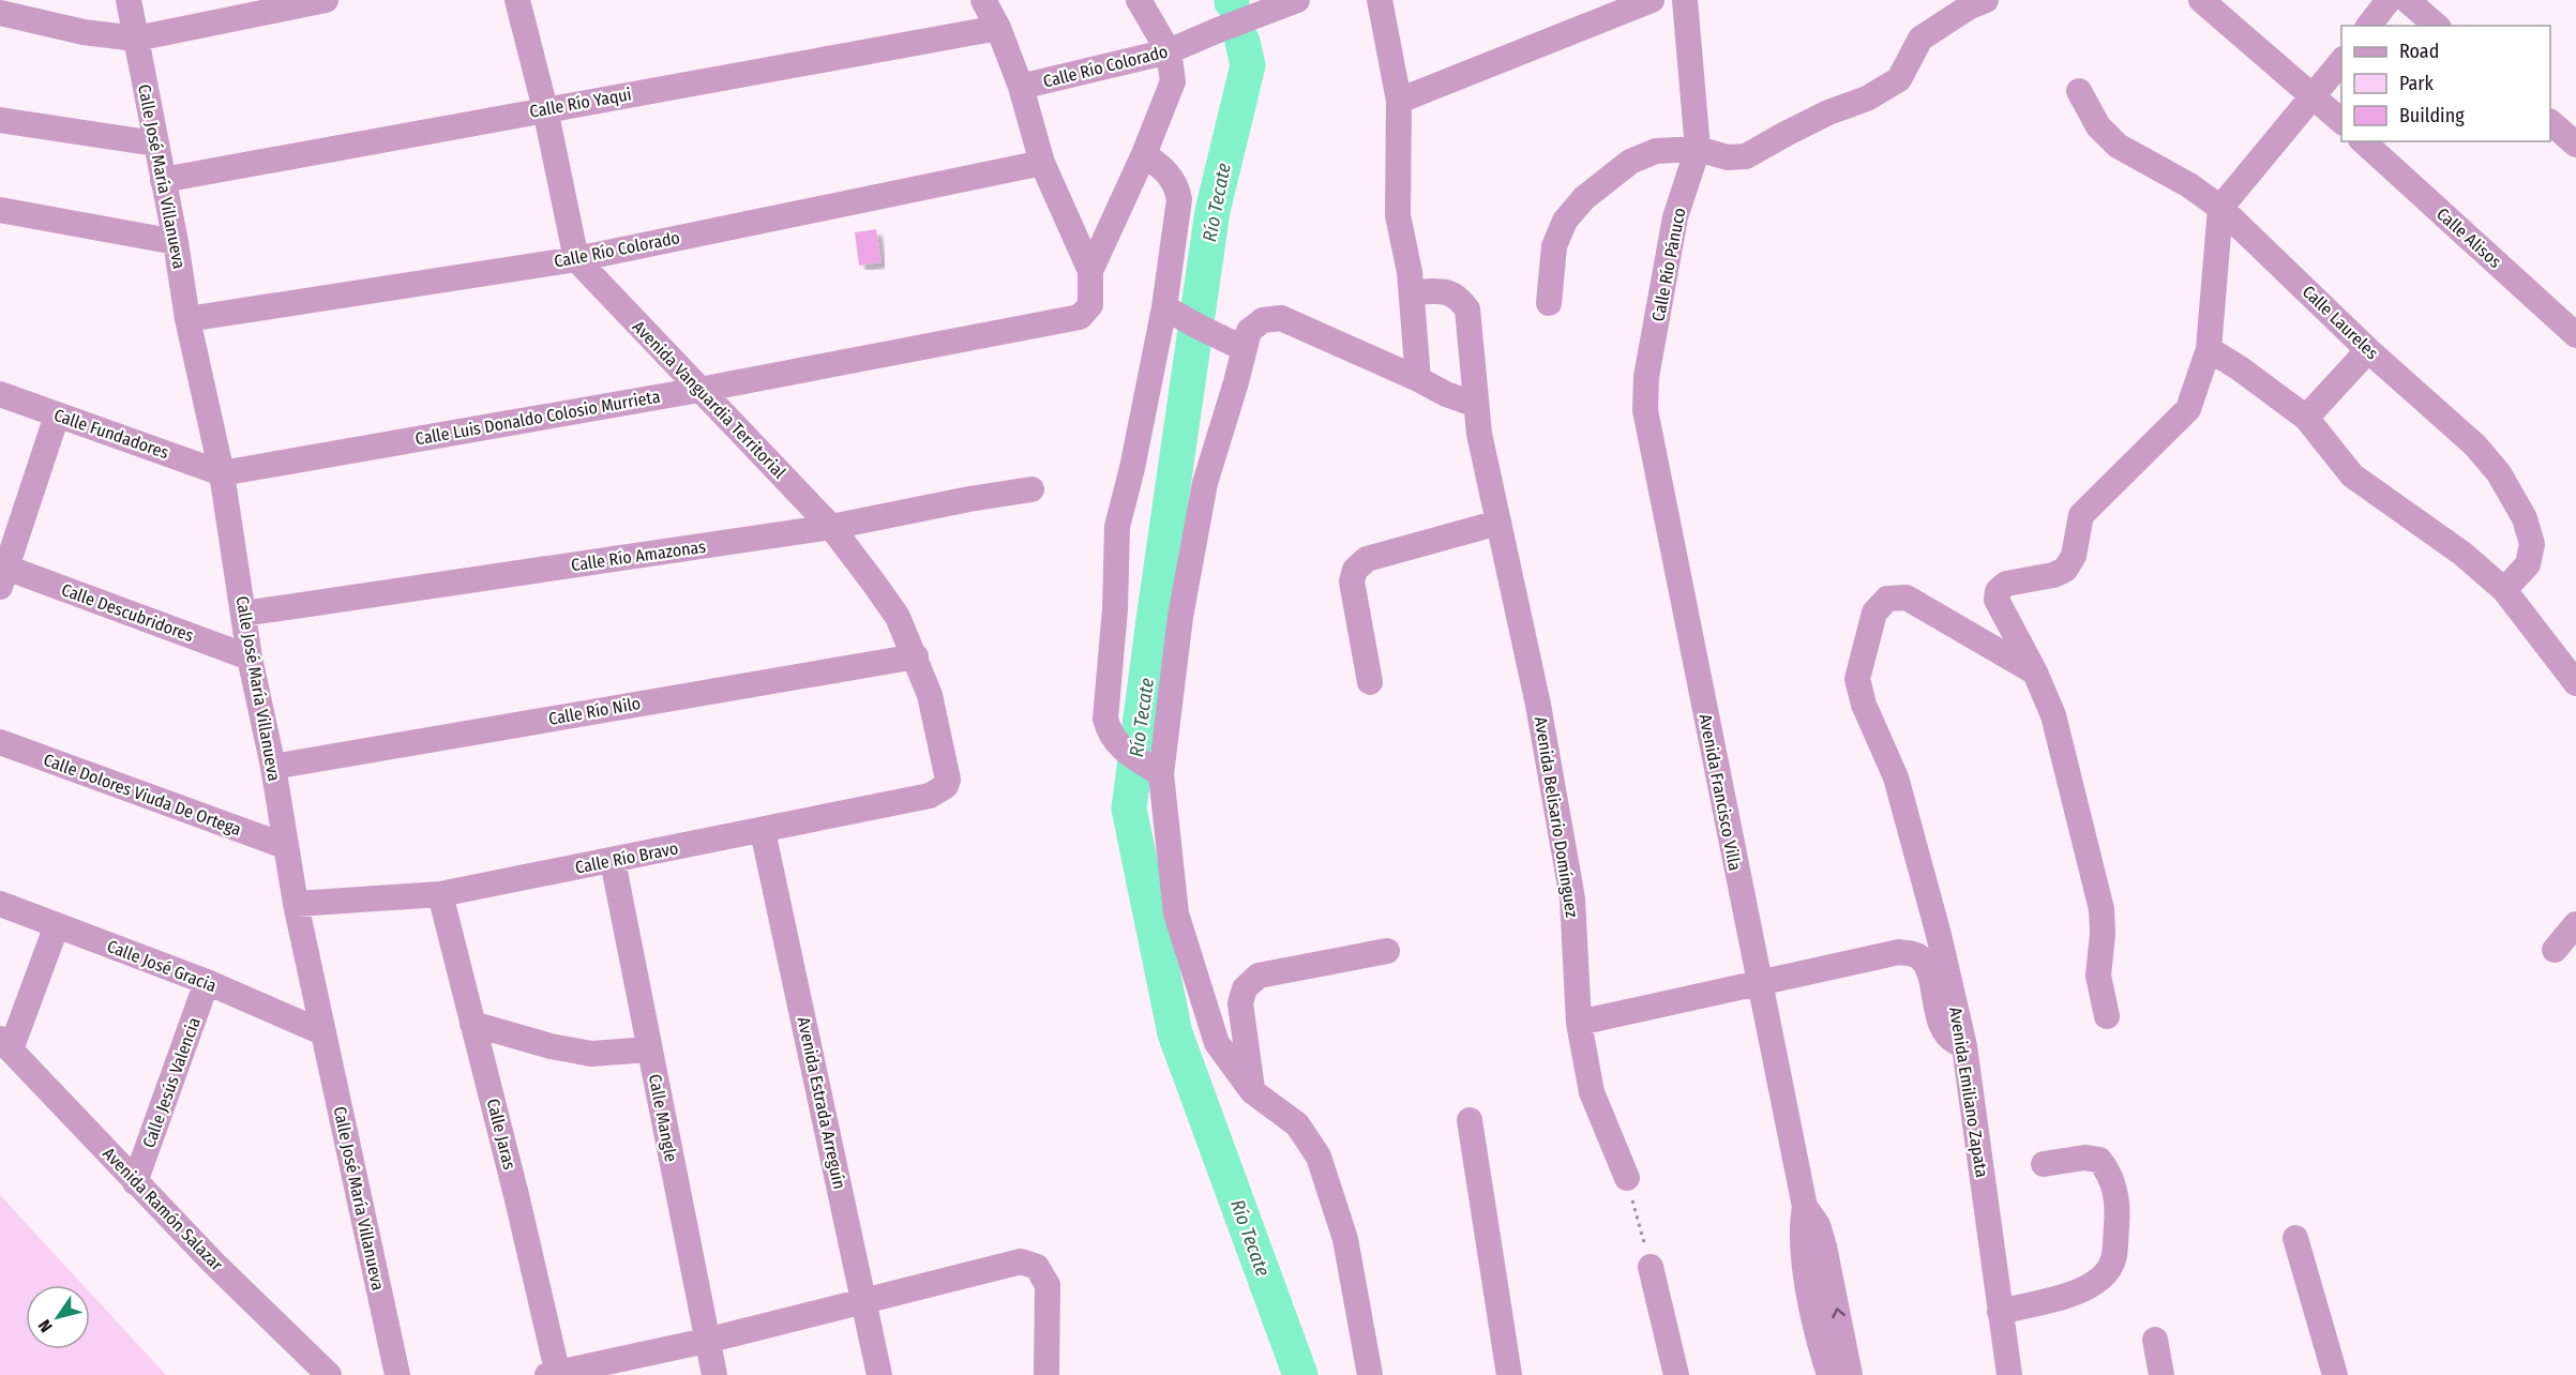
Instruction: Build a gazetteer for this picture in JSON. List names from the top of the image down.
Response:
{
  "streets": {
    "street": [
      "Calle Río Colorado",
      "Calle Río Yaqui",
      "Calle José María Villanueva",
      "Calle Alisos",
      "Calle Río Pánuco",
      "Calle Laureles",
      "Avenida Vanguardia Territorial",
      "Calle Luis Donaldo Colosio Murrieta",
      "Calle Fundadores",
      "Calle Río Amazonas",
      "Calle Descubridores",
      "Calle Río Nilo",
      "Avenida Francisco Villa",
      "Calle Dolores Viuda De Ortega",
      "Avenida Belisario Domínguez",
      "Calle Río Bravo",
      "Calle José Gracia",
      "Calle Jesús Valencia",
      "Avenida Emiliano Zapata",
      "Avenida Estrada Arreguín",
      "Calle Mangle",
      "Calle Jaras",
      "Avenida Ramón Salazar"
    ]
  },
  "crossings": [
    ["Calle Río Colorado", "Calle José María Villanueva"],
    ["Calle Río Colorado", "Avenida Vanguardia Territorial"],
    ["Calle Río Yaqui", "Calle José María Villanueva"],
    ["Calle José María Villanueva", "Calle Luis Donaldo Colosio Murrieta"],
    ["Calle José María Villanueva", "Calle Fundadores"],
    ["Calle José María Villanueva", "Calle Río Amazonas"],
    ["Calle José María Villanueva", "Calle Descubridores"],
    ["Calle José María Villanueva", "Calle Río Nilo"],
    ["Calle José María Villanueva", "Calle Dolores Viuda De Ortega"],
    ["Calle José María Villanueva", "Calle Río Bravo"],
    ["Calle José María Villanueva", "Calle José Gracia"],
    ["Calle Río Pánuco", "Avenida Francisco Villa"],
    ["Avenida Vanguardia Territorial", "Calle Luis Donaldo Colosio Murrieta"],
    ["Avenida Vanguardia Territorial", "Calle Río Amazonas"],
    ["Avenida Vanguardia Territorial", "Calle Río Nilo"],
    ["Avenida Vanguardia Territorial", "Calle Río Bravo"],
    ["Calle Luis Donaldo Colosio Murrieta", "Calle Fundadores"],
    ["Calle Río Bravo", "Avenida Estrada Arreguín"],
    ["Calle Río Bravo", "Calle Mangle"],
    ["Calle Río Bravo", "Calle Jaras"],
    ["Calle José Gracia", "Calle Jesús Valencia"],
    ["Calle Jesús Valencia", "Avenida Ramón Salazar"]
  ],
  "water": ["Río Tecate"],
  "legend": ["Road", "Park", "Building"],
  "north": "bottom left"
}
